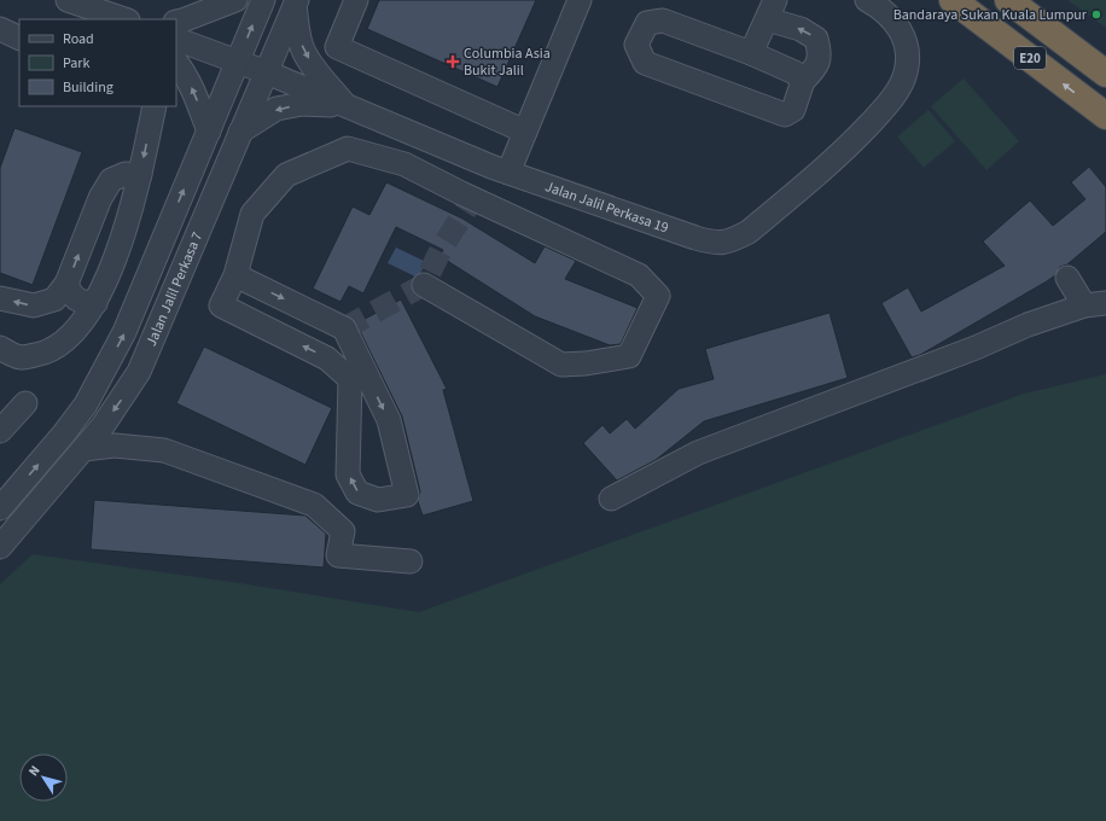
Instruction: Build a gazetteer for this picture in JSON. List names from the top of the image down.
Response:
{
  "streets": {
    "highway": ["E20"],
    "street": ["Jalan Jalil Perkasa 19", "Jalan Jalil Perkasa 7"]
  },
  "crossings": [
    ["Jalan Jalil Perkasa 19", "Jalan Jalil Perkasa 7"]
  ],
  "places": {
    "other": ["Bandaraya Sukan Kuala Lumpur"],
    "health": ["Columbia Asia Bukit Jalil"]
  },
  "legend": ["Road", "Park", "Building"],
  "north": "top left"
}
